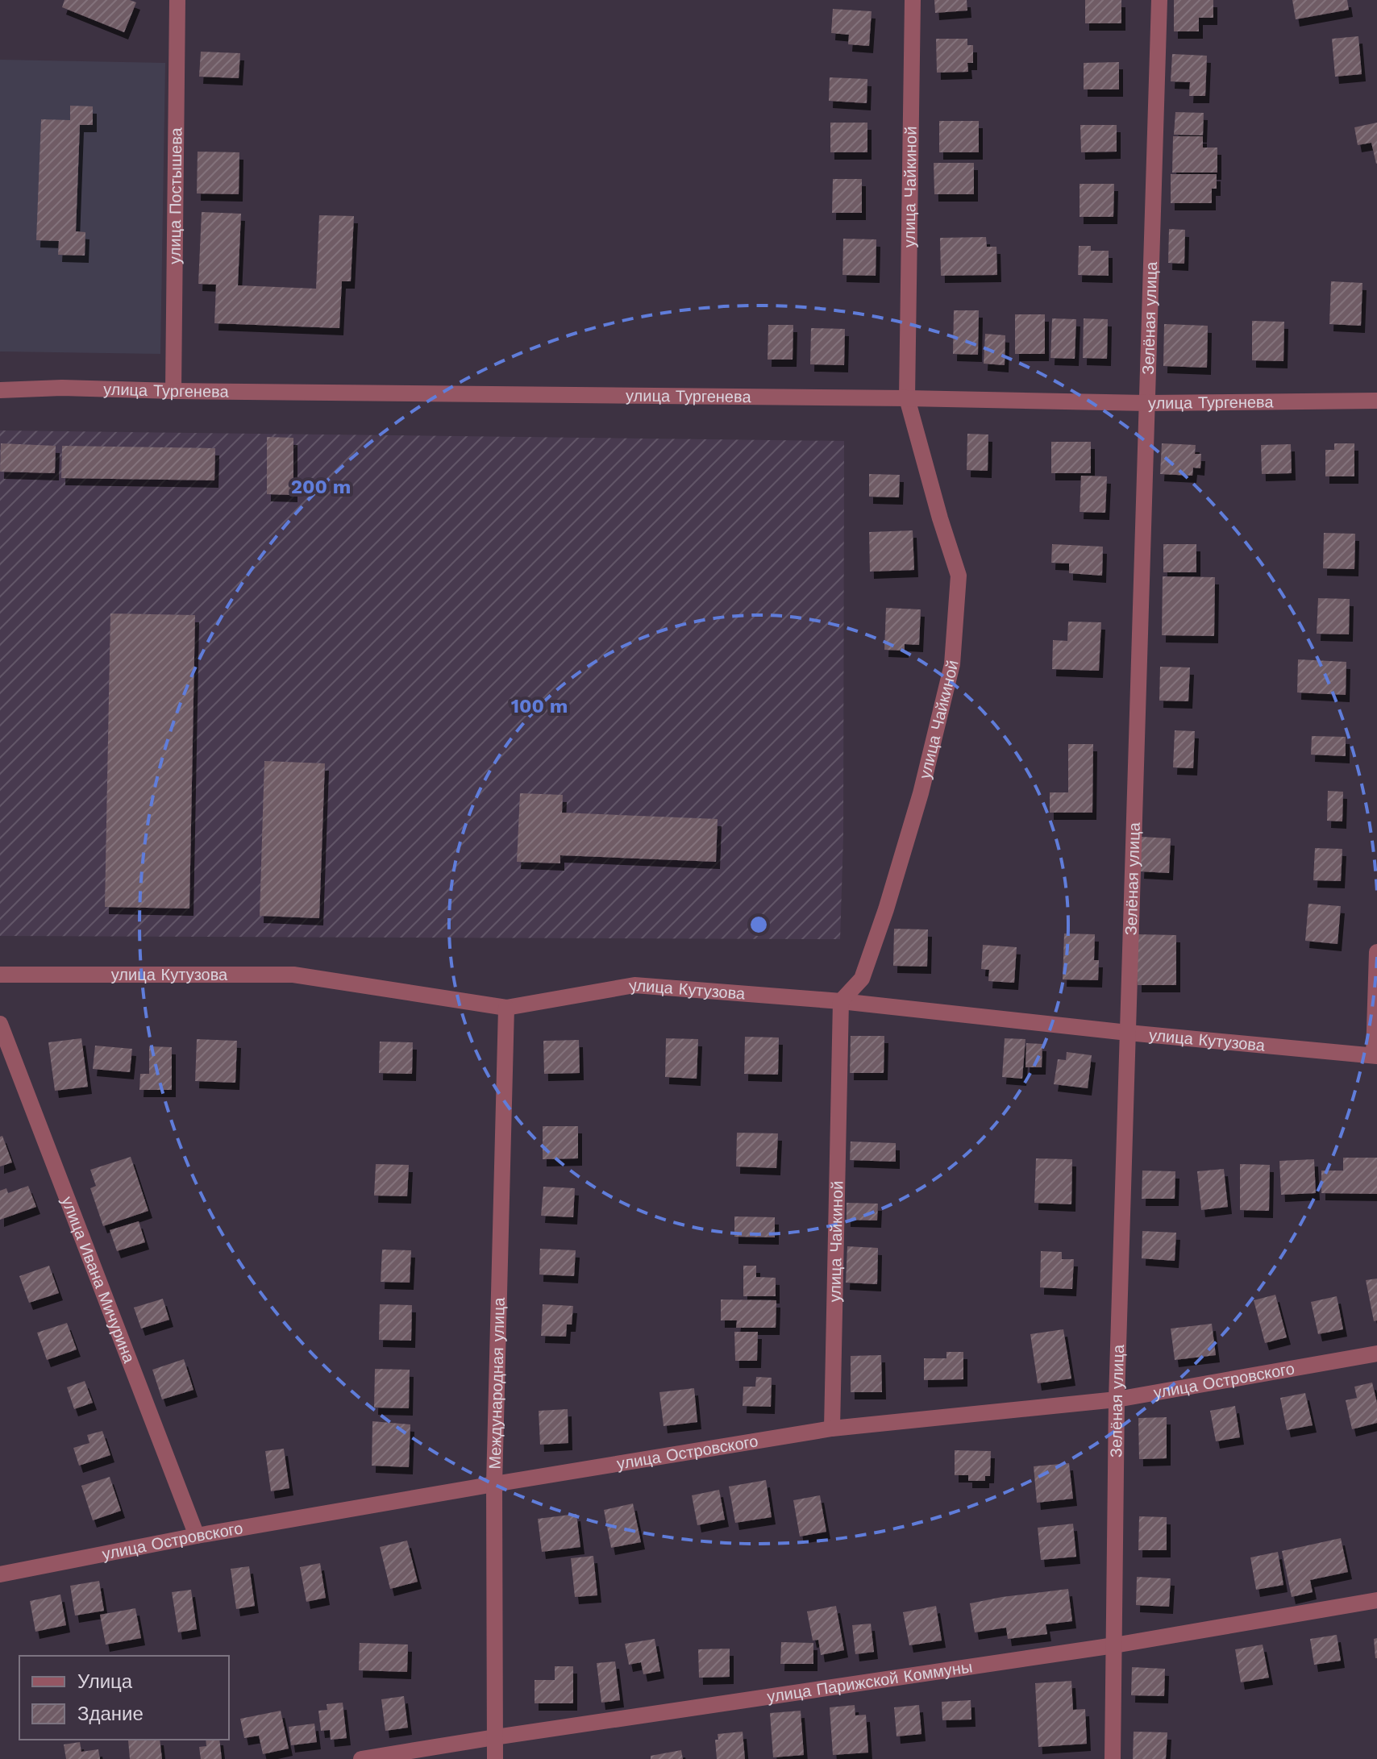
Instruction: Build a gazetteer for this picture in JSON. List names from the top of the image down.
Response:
{
  "streets": {
    "street": [
      "улица Чайкиной",
      "улица Постышева",
      "Зелёная улица",
      "улица Тургенева",
      "улица Кутузова",
      "улица Ивана Мичурина",
      "улица Островского",
      "Международная улица",
      "улица Парижской Коммуны"
    ]
  },
  "crossings": [
    ["улица Чайкиной", "улица Тургенева"],
    ["улица Чайкиной", "улица Кутузова"],
    ["улица Чайкиной", "улица Островского"],
    ["улица Постышева", "улица Тургенева"],
    ["Зелёная улица", "улица Тургенева"],
    ["Зелёная улица", "улица Кутузова"],
    ["Зелёная улица", "улица Островского"],
    ["Зелёная улица", "улица Парижской Коммуны"],
    ["улица Кутузова", "Международная улица"],
    ["улица Ивана Мичурина", "улица Островского"],
    ["улица Островского", "Международная улица"],
    ["Международная улица", "улица Парижской Коммуны"]
  ],
  "legend": ["Улица", "Здание"],
  "rings": ["200 m", "100 m"]
}
